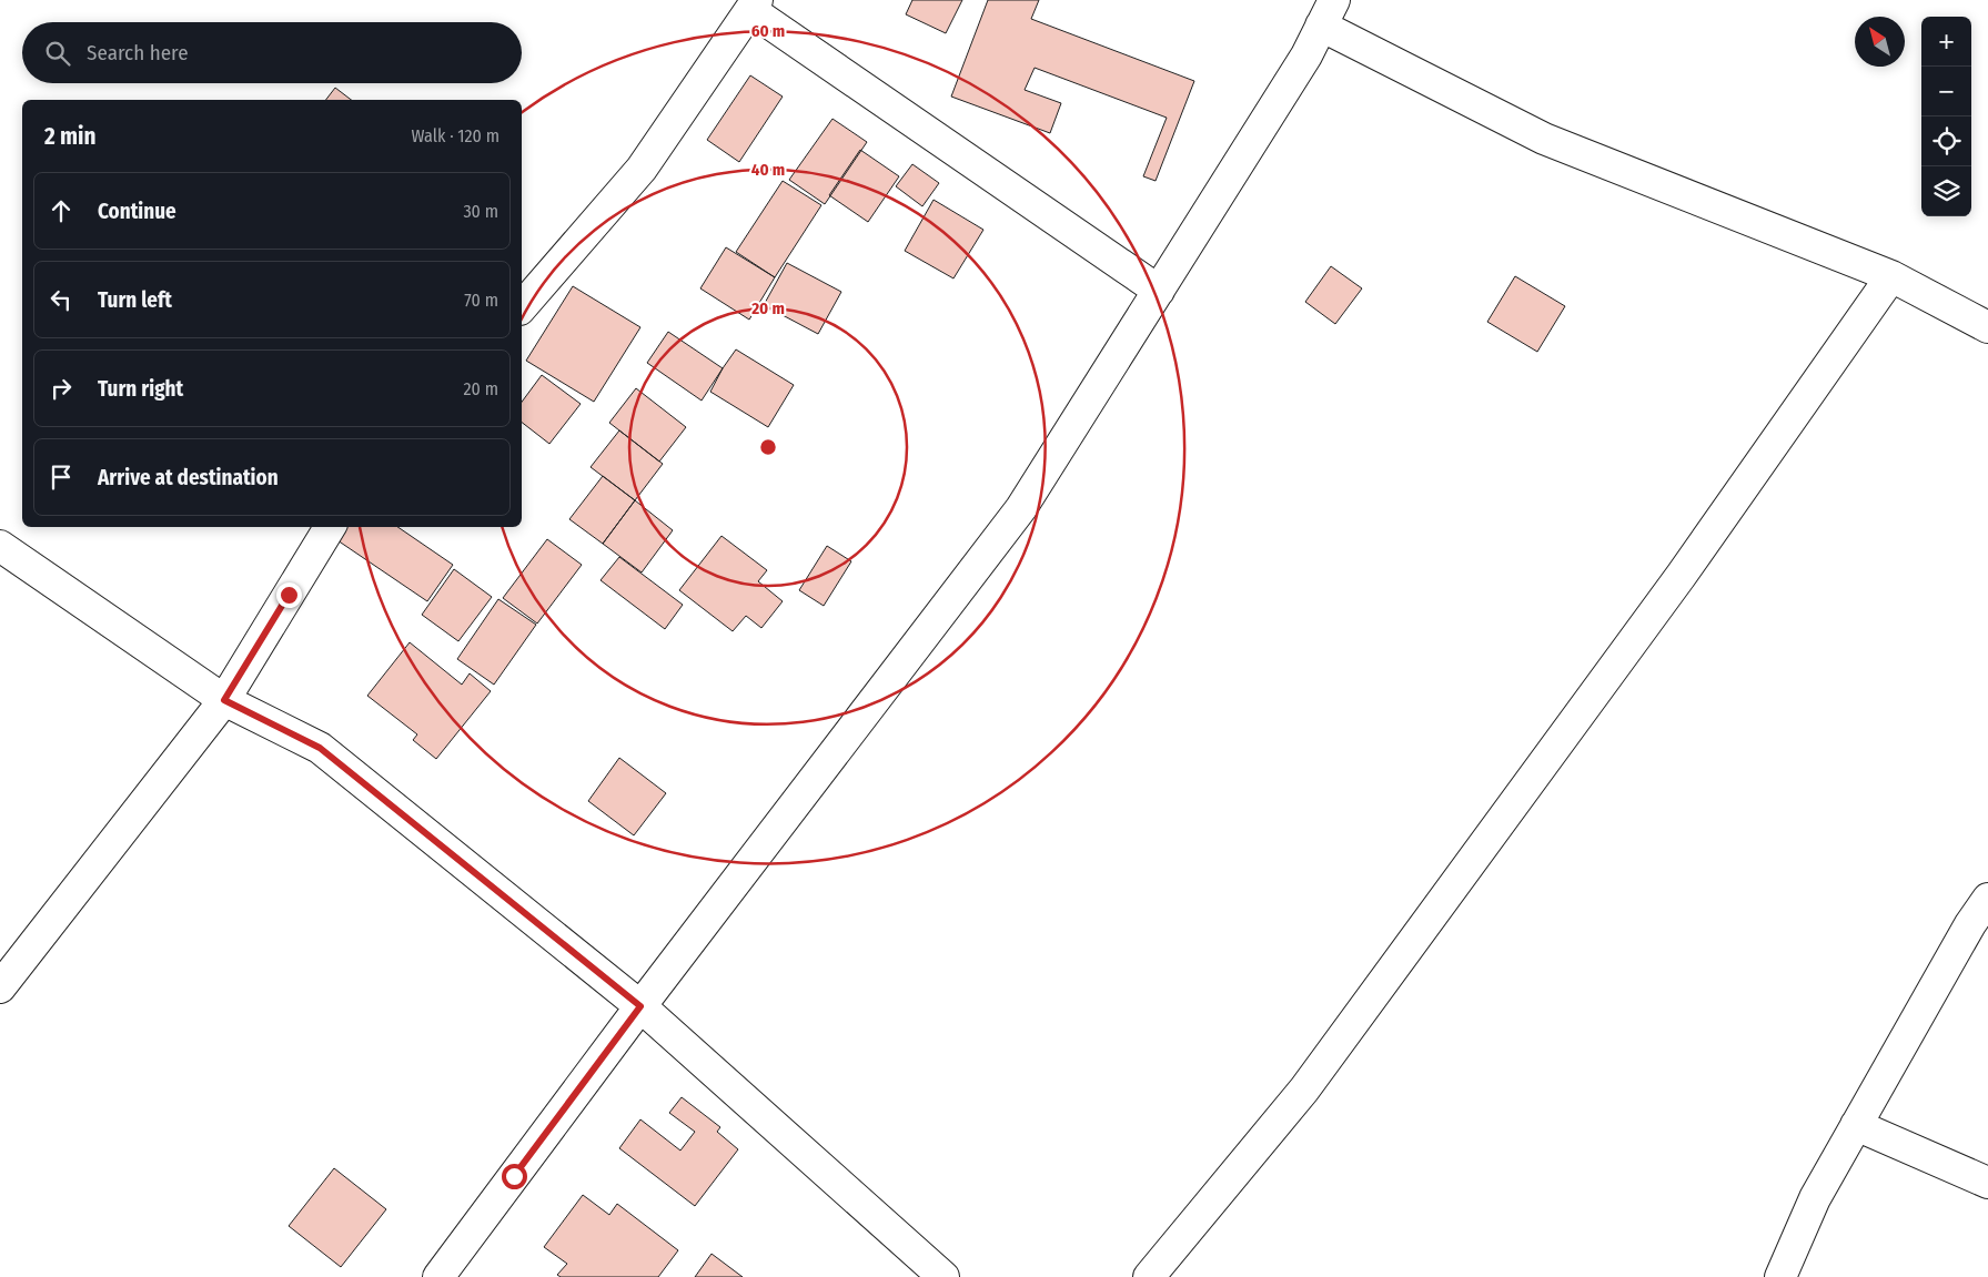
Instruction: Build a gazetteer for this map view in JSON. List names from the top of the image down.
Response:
{
  "north": "top left",
  "page": {
    "map_buttons": ["+", "−"],
    "search": "Search here",
    "heading": ["2 min", "Walk · 120 m"],
    "list": [
      ["Continue", "30 m"],
      ["Turn left", "70 m"],
      ["Turn right", "20 m"],
      "Arrive at destination"
    ]
  },
  "rings": ["60 m", "40 m", "20 m"]
}
